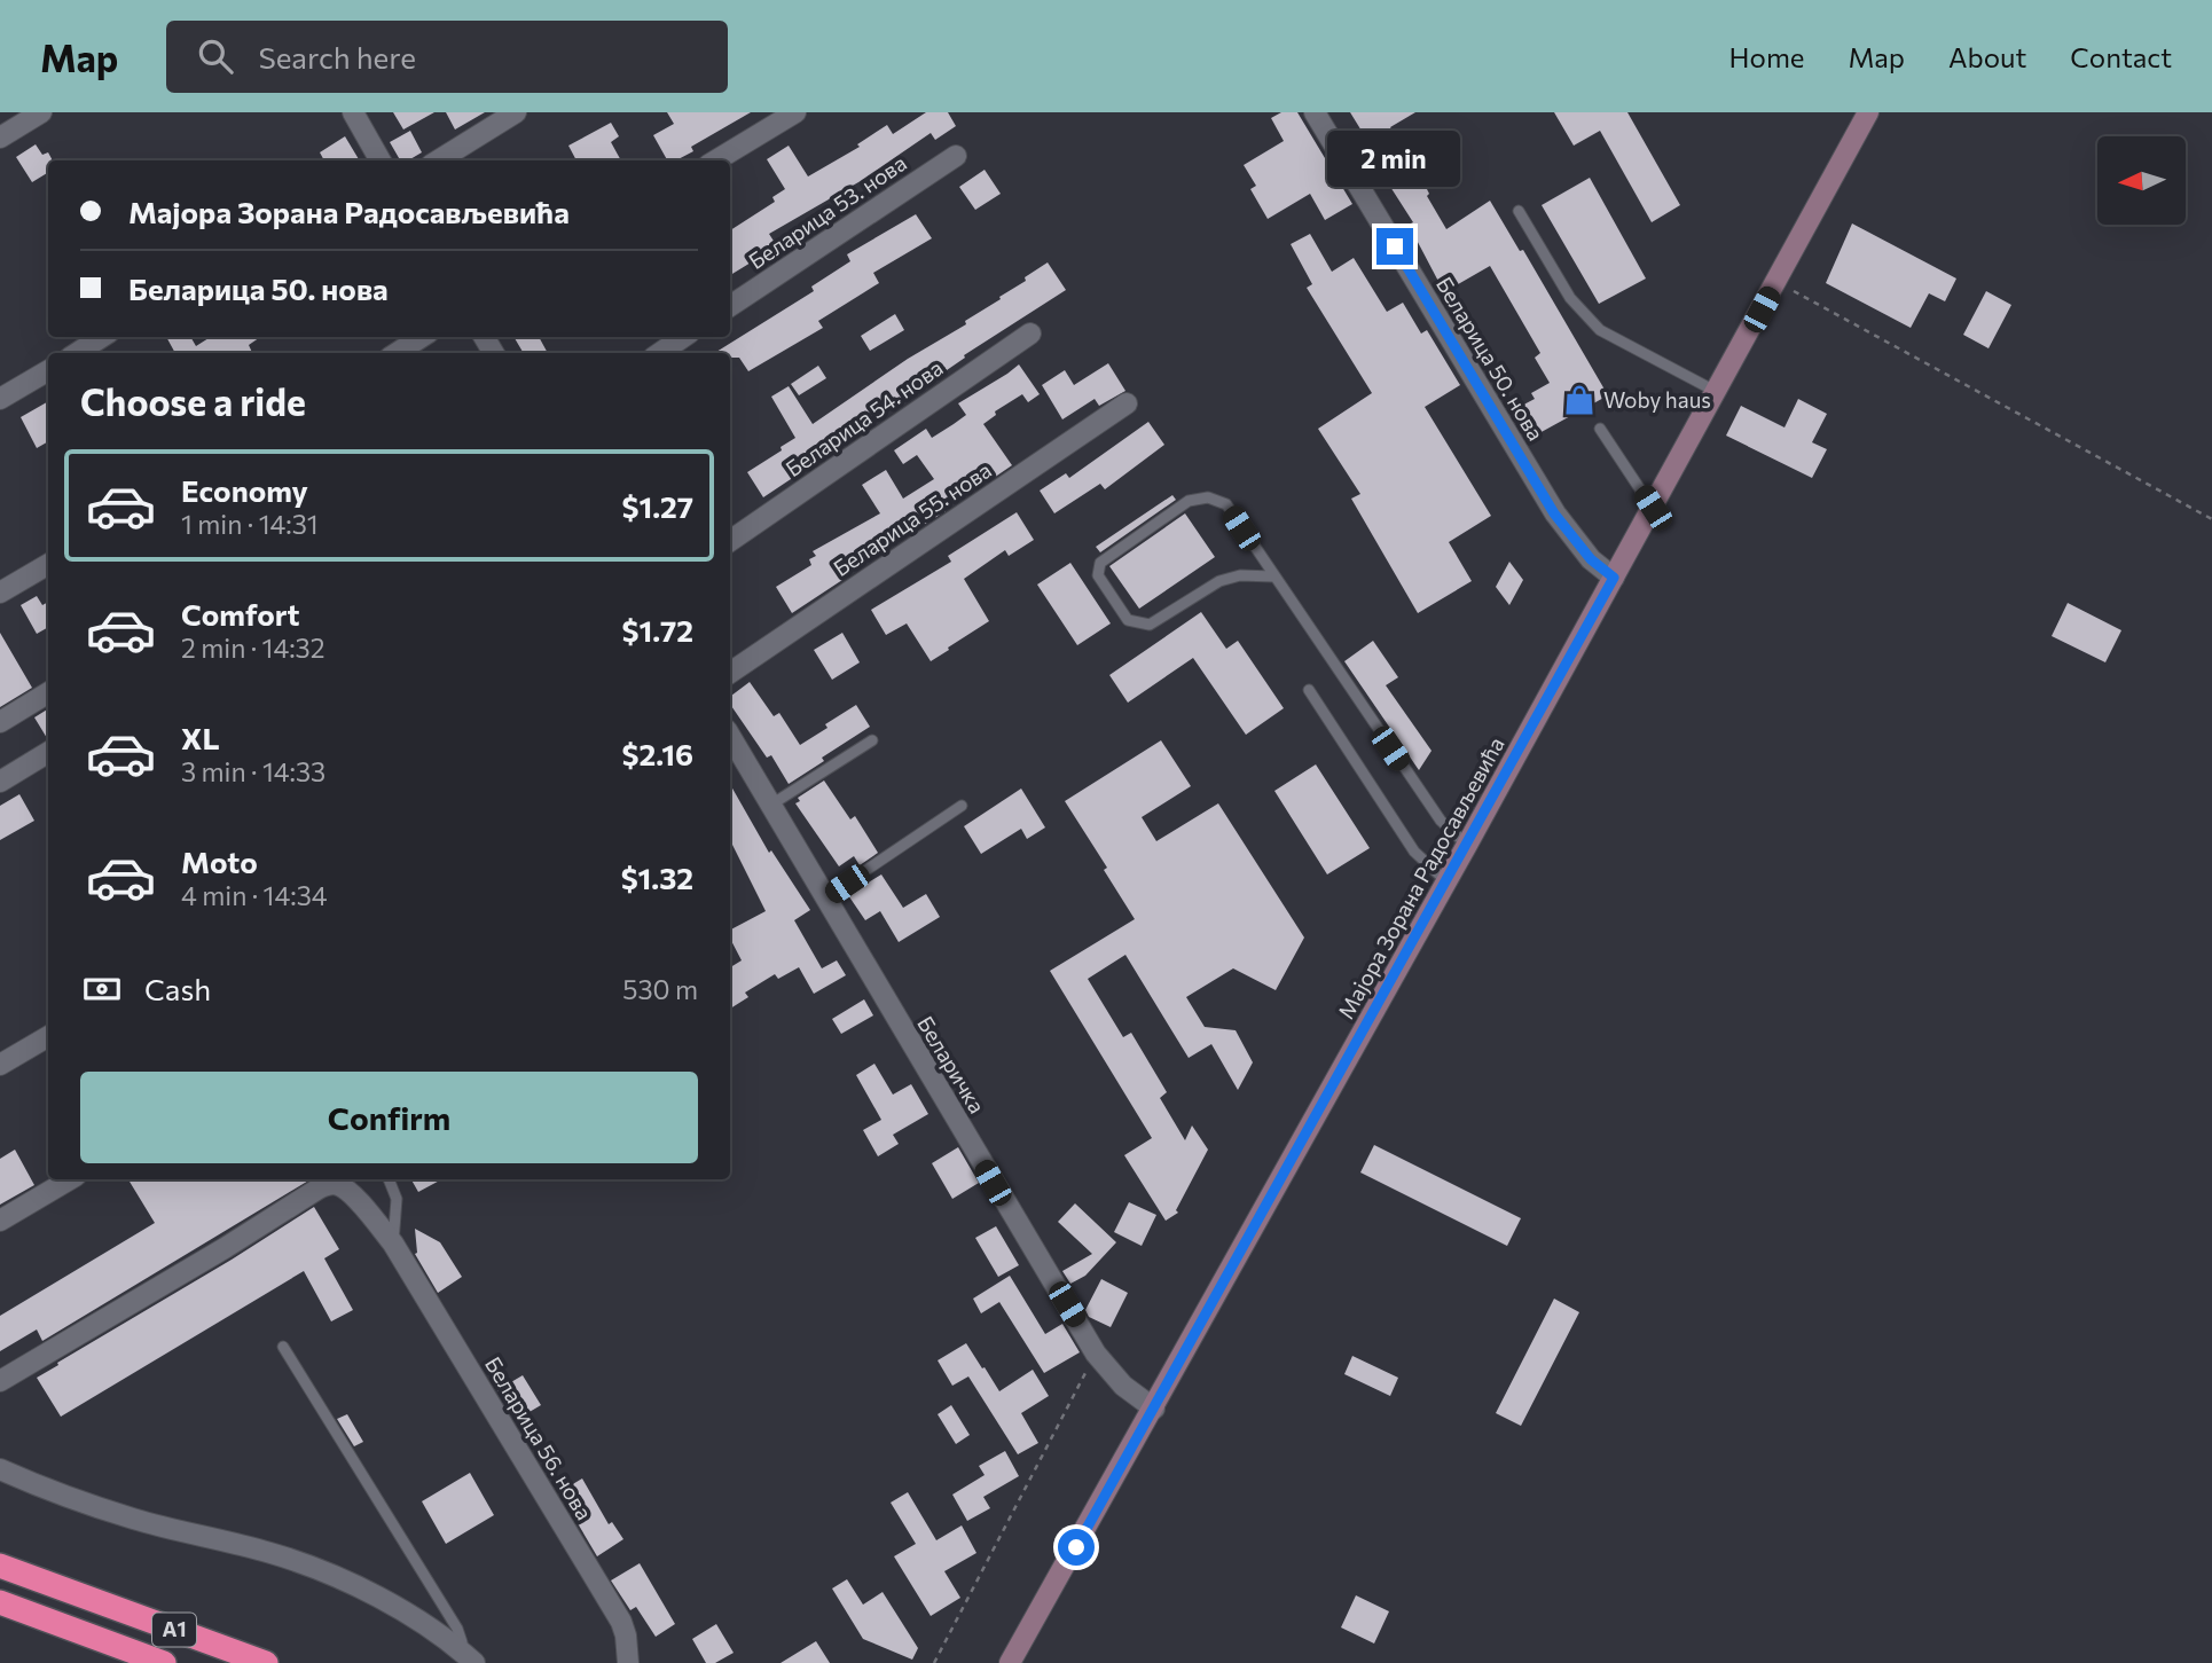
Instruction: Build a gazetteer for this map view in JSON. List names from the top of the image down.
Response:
{
  "streets": {
    "highway": ["A1"],
    "main road": ["Мајора Зорана Радосављевића"],
    "street": [
      "Беларица 53. нова",
      "Беларица 50. нова",
      "Беларица 54. нова",
      "Беларица 55. нова",
      "Беларичка",
      "Беларица 56. нова"
    ]
  },
  "crossings": [
    ["Беларица 50. нова", "Мајора Зорана Радосављевића"],
    ["Мајора Зорана Радосављевића", "Беларичка"]
  ],
  "places": {
    "shop": ["Woby haus"]
  },
  "north": "left",
  "page": {
    "header": "Map",
    "search": "Search here",
    "nav": [
      "Home",
      "Map",
      "About",
      "Contact"
    ],
    "bubble": "2 min",
    "banner": ["Мајора Зорана Радосављевића", "Беларица 50. нова"],
    "heading": "Choose a ride",
    "list": [
      {
        "name": "Economy",
        "note": "1 min · 14:31",
        "value": "$1.27"
      },
      {
        "name": "Comfort",
        "note": "2 min · 14:32",
        "value": "$1.72"
      },
      {
        "name": "XL",
        "note": "3 min · 14:33",
        "value": "$2.16"
      },
      {
        "name": "Moto",
        "note": "4 min · 14:34",
        "value": "$1.32"
      }
    ],
    "pay": ["Cash", "530 m"],
    "buttons": "Confirm"
  }
}
